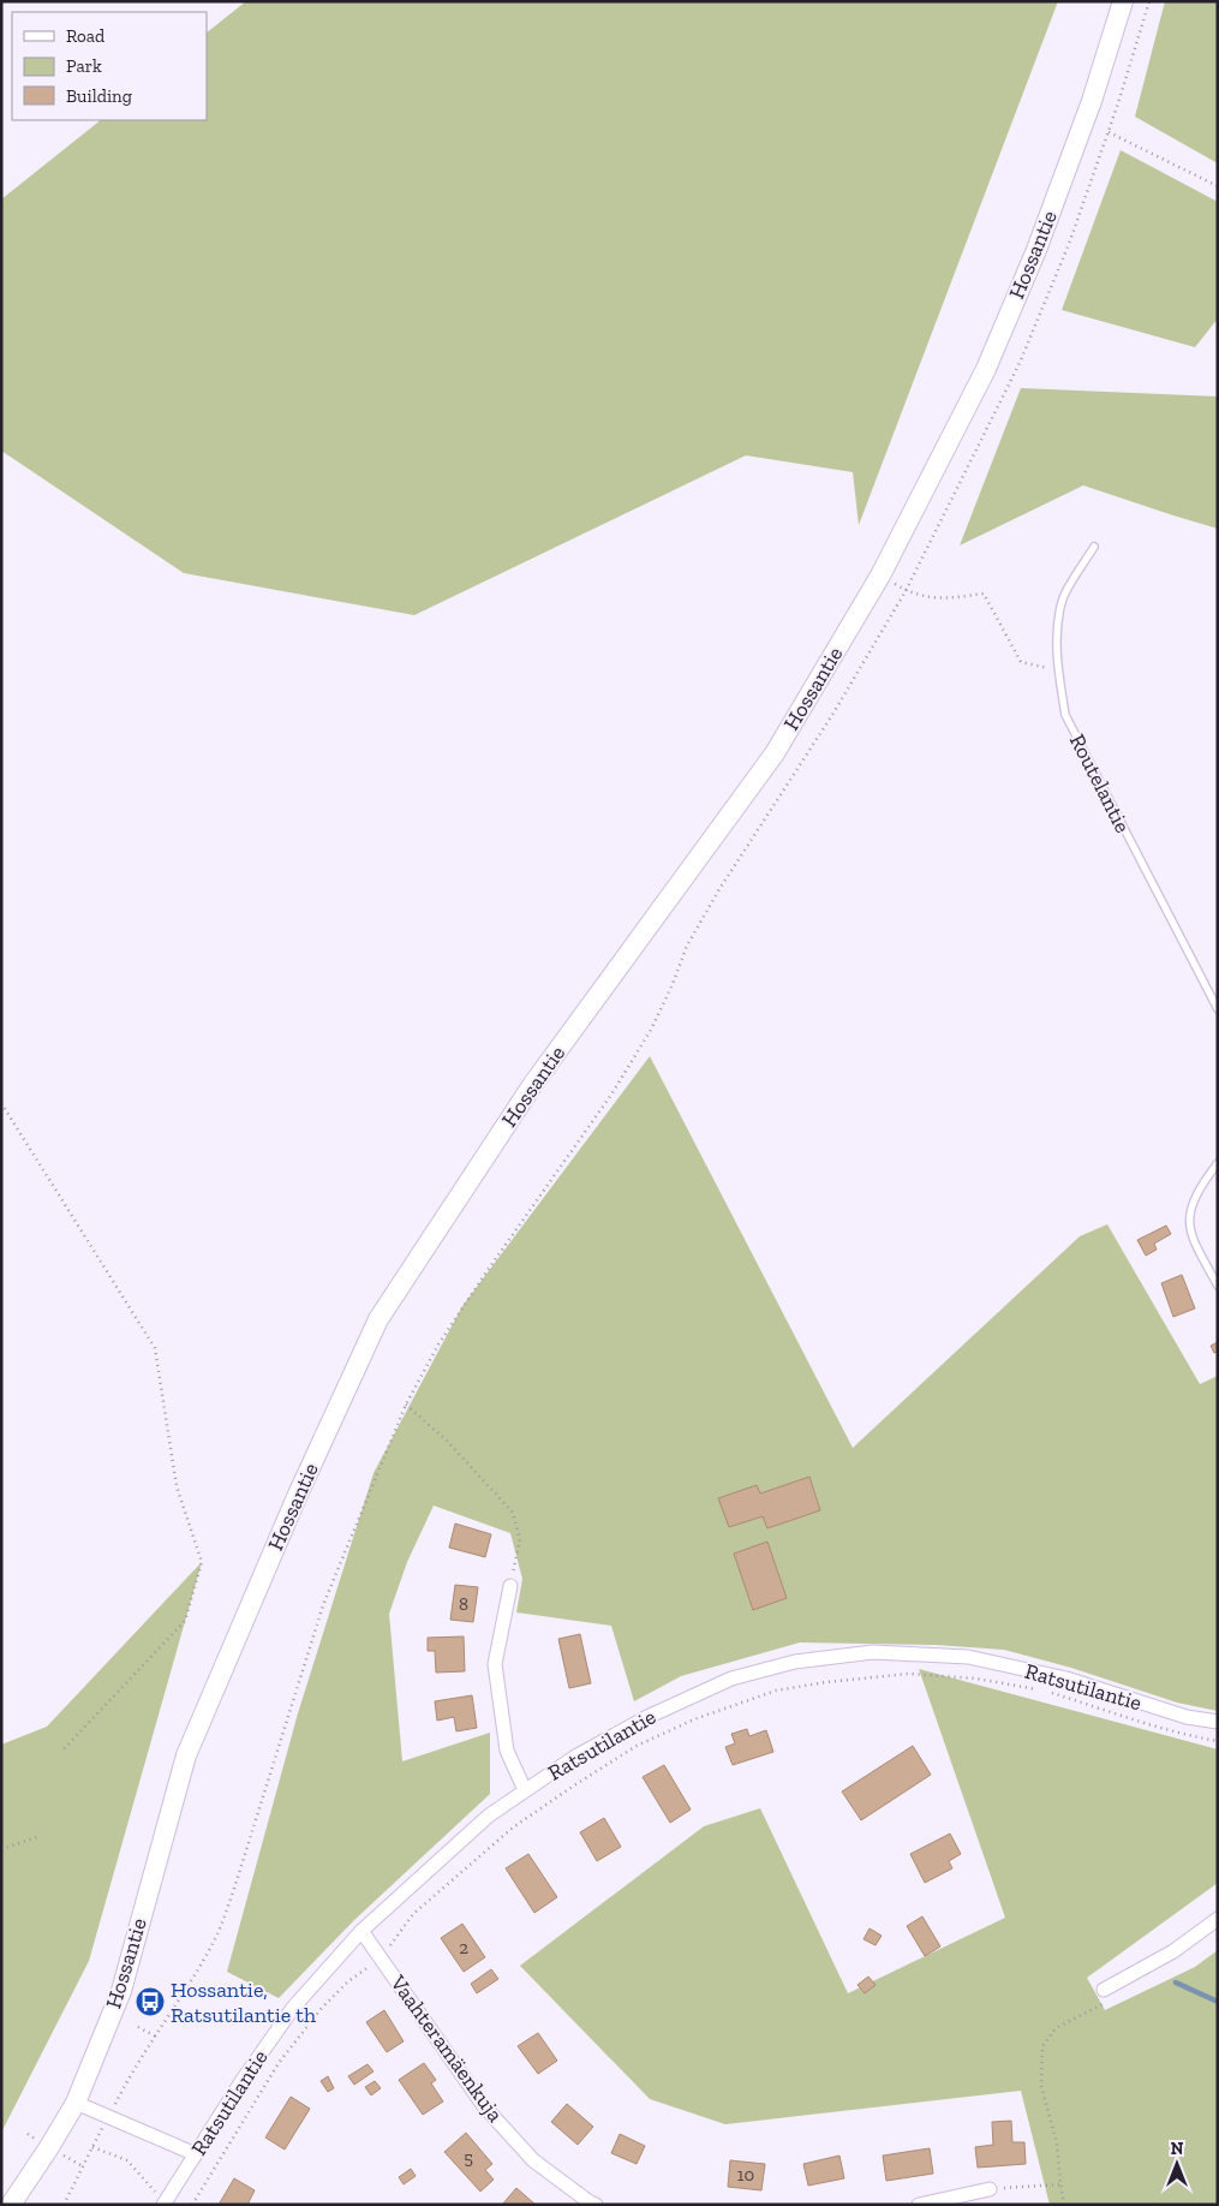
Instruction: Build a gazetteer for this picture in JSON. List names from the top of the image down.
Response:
{
  "streets": {
    "main road": ["Hossantie"],
    "street": ["Ratsutilantie", "Vaahteramäenkuja"],
    "lane": ["Routelantie"]
  },
  "crossings": [
    ["Ratsutilantie", "Vaahteramäenkuja"]
  ],
  "places": {
    "bus stop": ["Hossantie, Ratsutilantie th"]
  },
  "house_numbers": [
    "8",
    "2",
    "5",
    "10"
  ],
  "legend": ["Road", "Park", "Building"],
  "north": "top"
}
